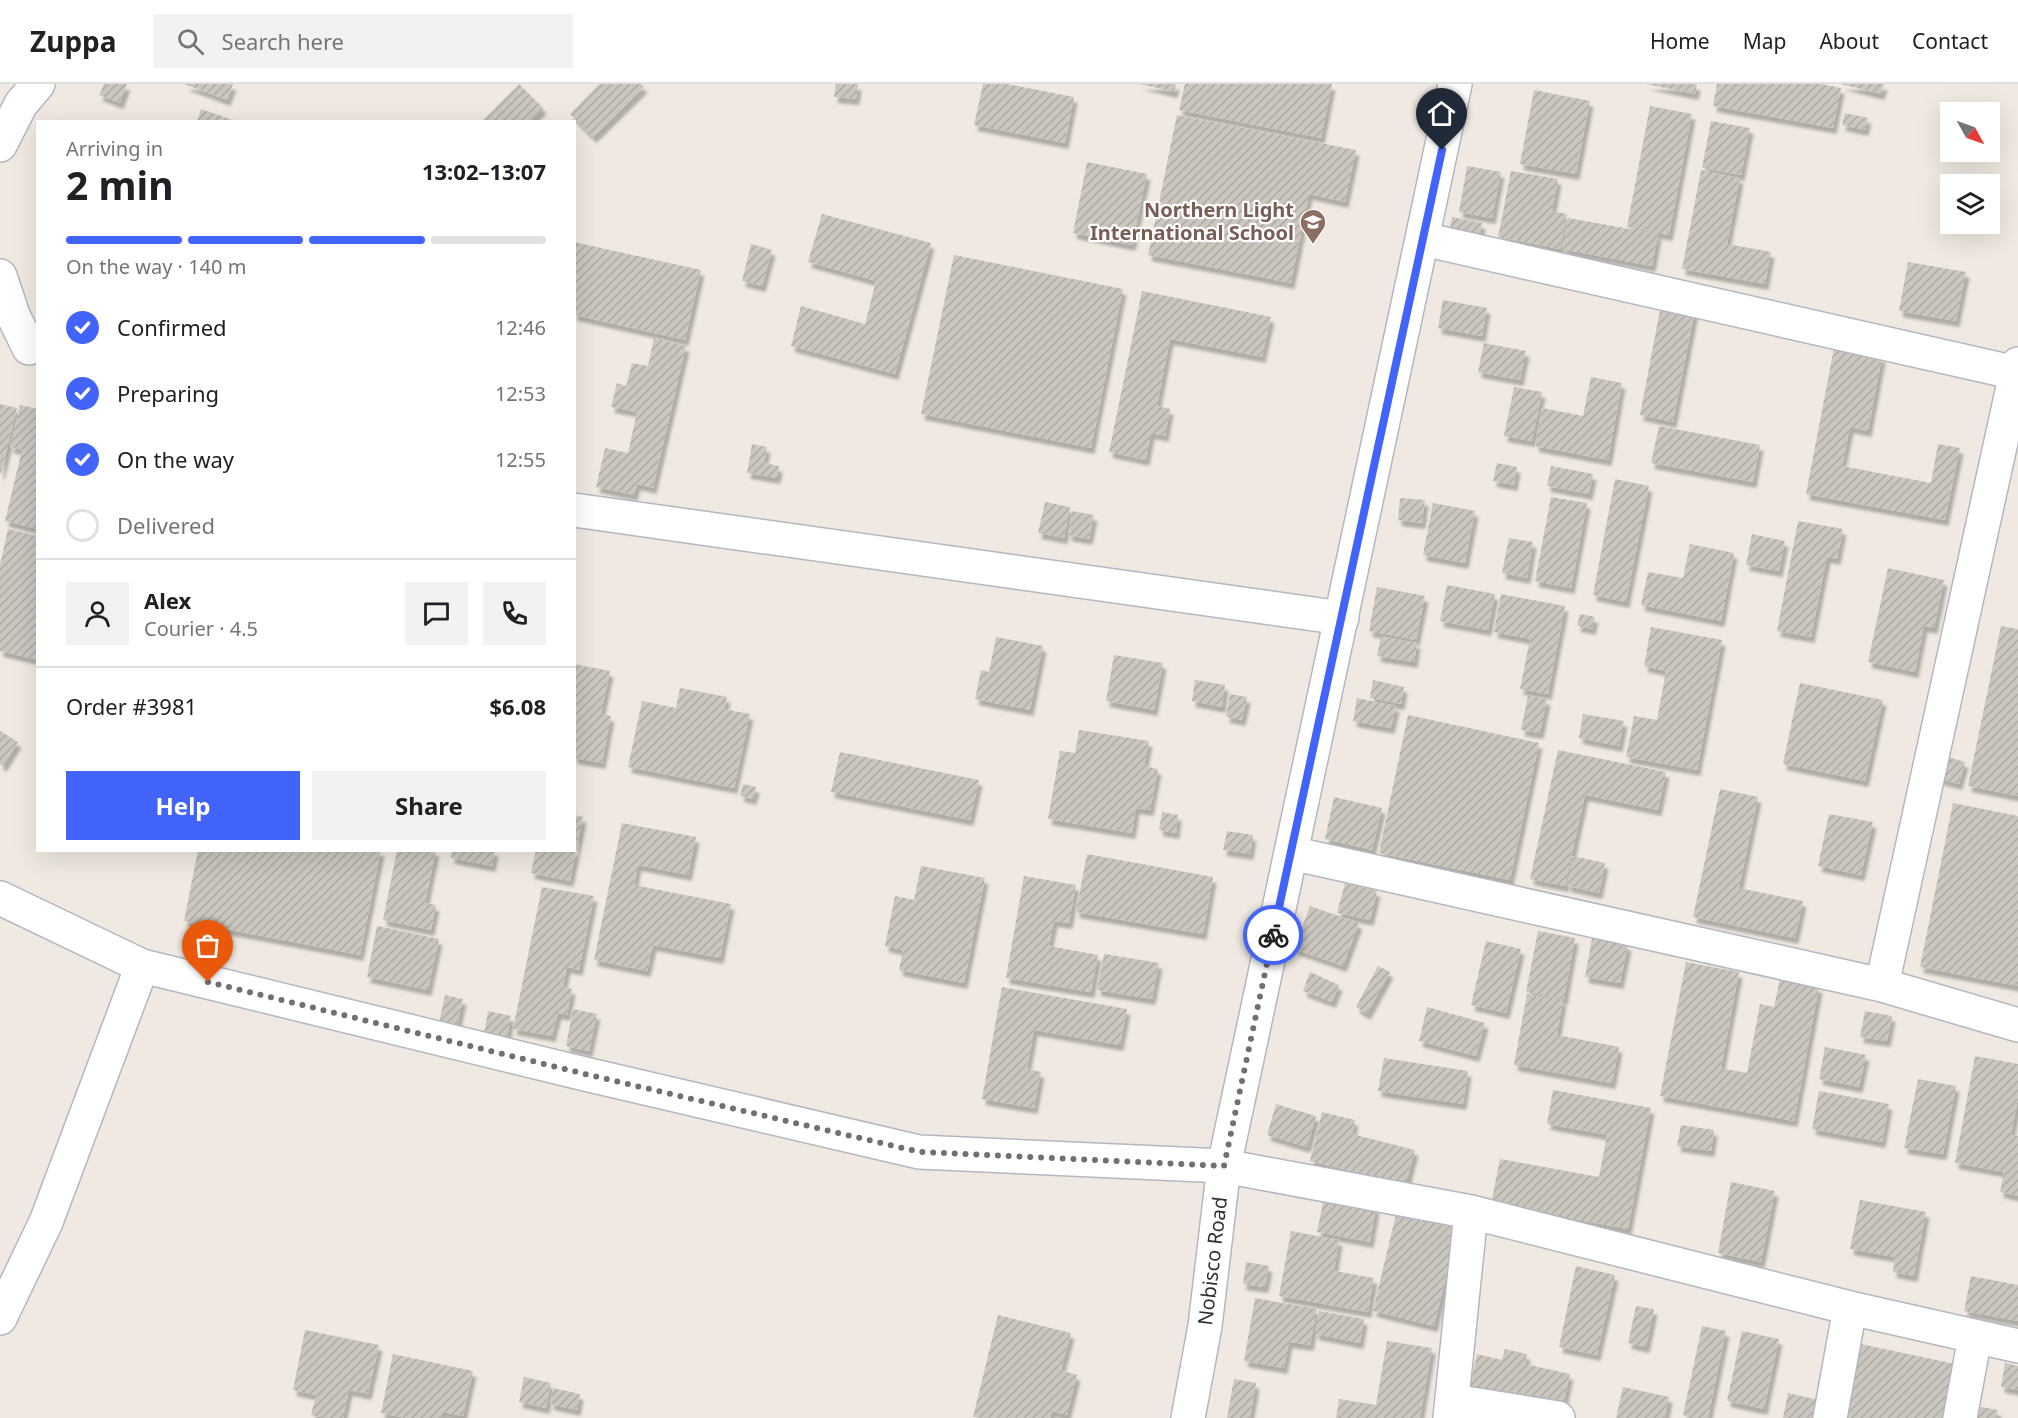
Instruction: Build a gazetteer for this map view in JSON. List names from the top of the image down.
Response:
{
  "streets": {
    "street": ["Nobisco Road"]
  },
  "places": {
    "school or university": ["Northern Light International School"]
  },
  "north": "bottom right",
  "page": {
    "header": "Zuppa",
    "search": "Search here",
    "nav": [
      "Home",
      "Map",
      "About",
      "Contact"
    ],
    "heading": ["2 min", "Arriving in", "13:02–13:07"],
    "panel": [
      "Alex",
      "Courier · 4.5",
      "Order #3981",
      "$6.08"
    ],
    "bar": "On the way · 140 m",
    "list": [
      ["Confirmed", "12:46"],
      ["Preparing", "12:53"],
      ["On the way", "12:55"],
      "Delivered"
    ],
    "buttons": ["Help", "Share"]
  }
}
